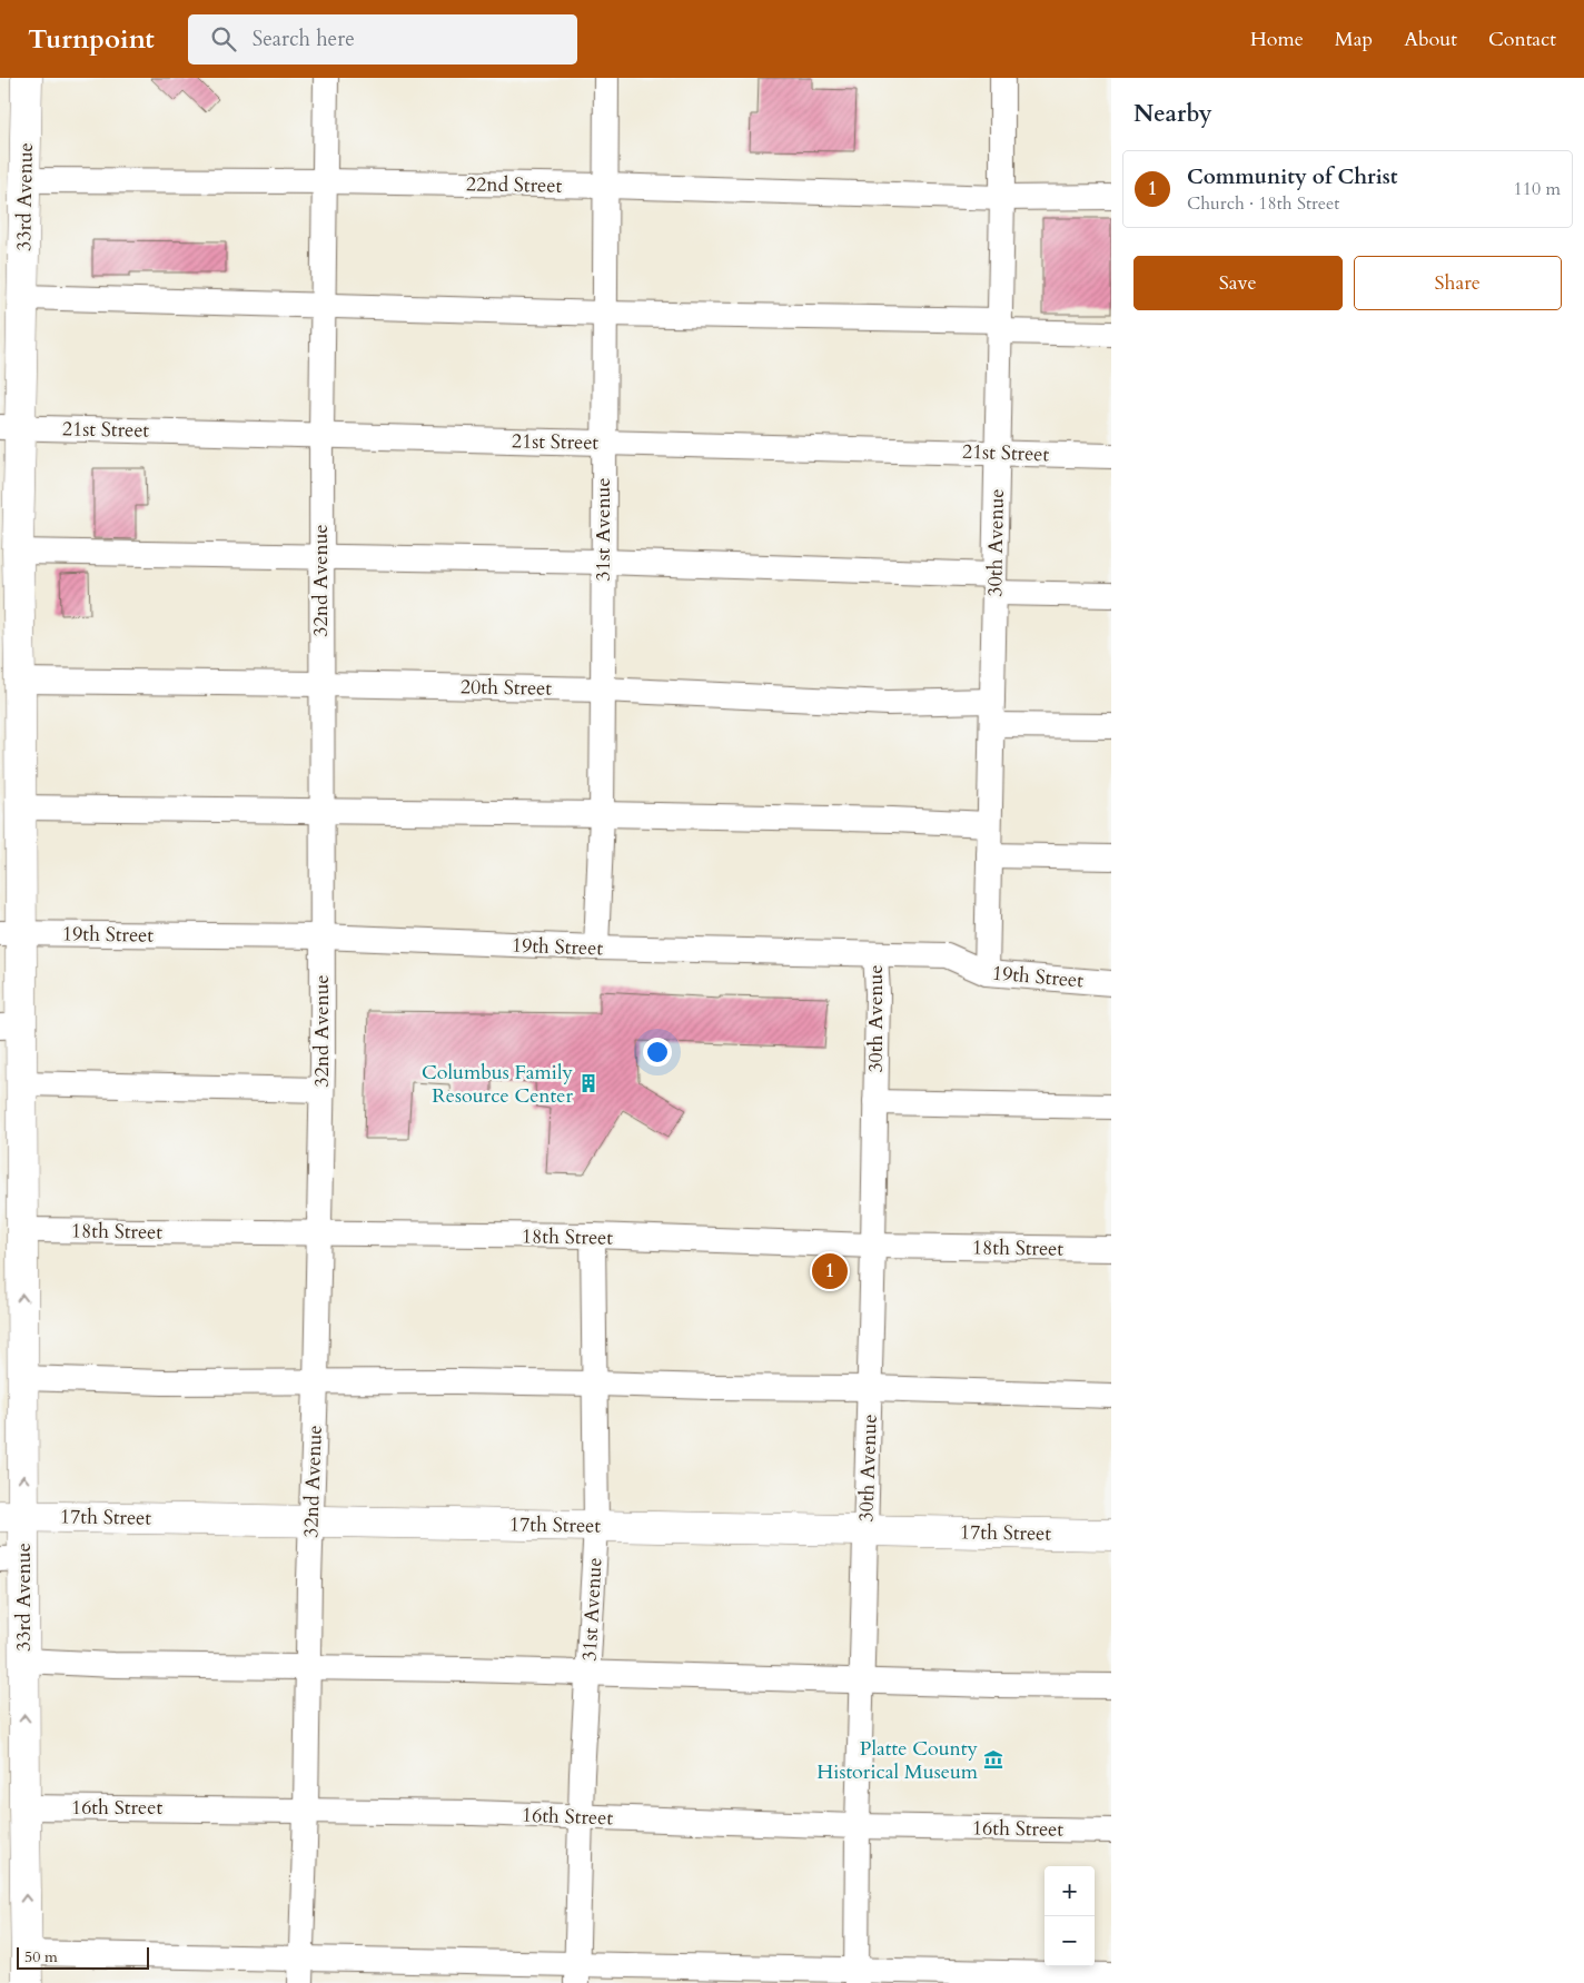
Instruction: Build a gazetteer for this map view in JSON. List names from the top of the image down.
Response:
{
  "streets": {
    "main road": ["33rd Avenue", "17th Street"],
    "street": [
      "22nd Street",
      "21st Street",
      "31st Avenue",
      "30th Avenue",
      "32nd Avenue",
      "20th Street",
      "19th Street",
      "18th Street",
      "16th Street"
    ]
  },
  "crossings": [
    ["22nd Street", "33rd Avenue"],
    ["22nd Street", "31st Avenue"],
    ["22nd Street", "30th Avenue"],
    ["22nd Street", "32nd Avenue"],
    ["33rd Avenue", "21st Street"],
    ["33rd Avenue", "20th Street"],
    ["33rd Avenue", "19th Street"],
    ["33rd Avenue", "18th Street"],
    ["33rd Avenue", "17th Street"],
    ["33rd Avenue", "16th Street"],
    ["21st Street", "31st Avenue"],
    ["21st Street", "30th Avenue"],
    ["21st Street", "32nd Avenue"],
    ["31st Avenue", "20th Street"],
    ["31st Avenue", "19th Street"],
    ["31st Avenue", "18th Street"],
    ["31st Avenue", "17th Street"],
    ["31st Avenue", "16th Street"],
    ["30th Avenue", "20th Street"],
    ["30th Avenue", "19th Street"],
    ["30th Avenue", "18th Street"],
    ["30th Avenue", "17th Street"],
    ["30th Avenue", "16th Street"],
    ["32nd Avenue", "20th Street"],
    ["32nd Avenue", "19th Street"],
    ["32nd Avenue", "18th Street"],
    ["32nd Avenue", "17th Street"],
    ["32nd Avenue", "16th Street"]
  ],
  "places": {
    "building": ["Columbus Family Resource Center"],
    "museum": ["Platte County Historical Museum"]
  },
  "scale_bar": "50 m",
  "page": {
    "header": "Turnpoint",
    "search": "Search here",
    "nav": [
      "Home",
      "Map",
      "About",
      "Contact"
    ],
    "heading": "Nearby",
    "list": [
      {
        "mark": "1",
        "name": "Community of Christ",
        "note": "Church · 18th Street",
        "value": "110 m"
      }
    ],
    "buttons": ["Save", "Share"],
    "pins": "1",
    "map_buttons": ["+", "−"],
    "scale": "50 m"
  }
}
